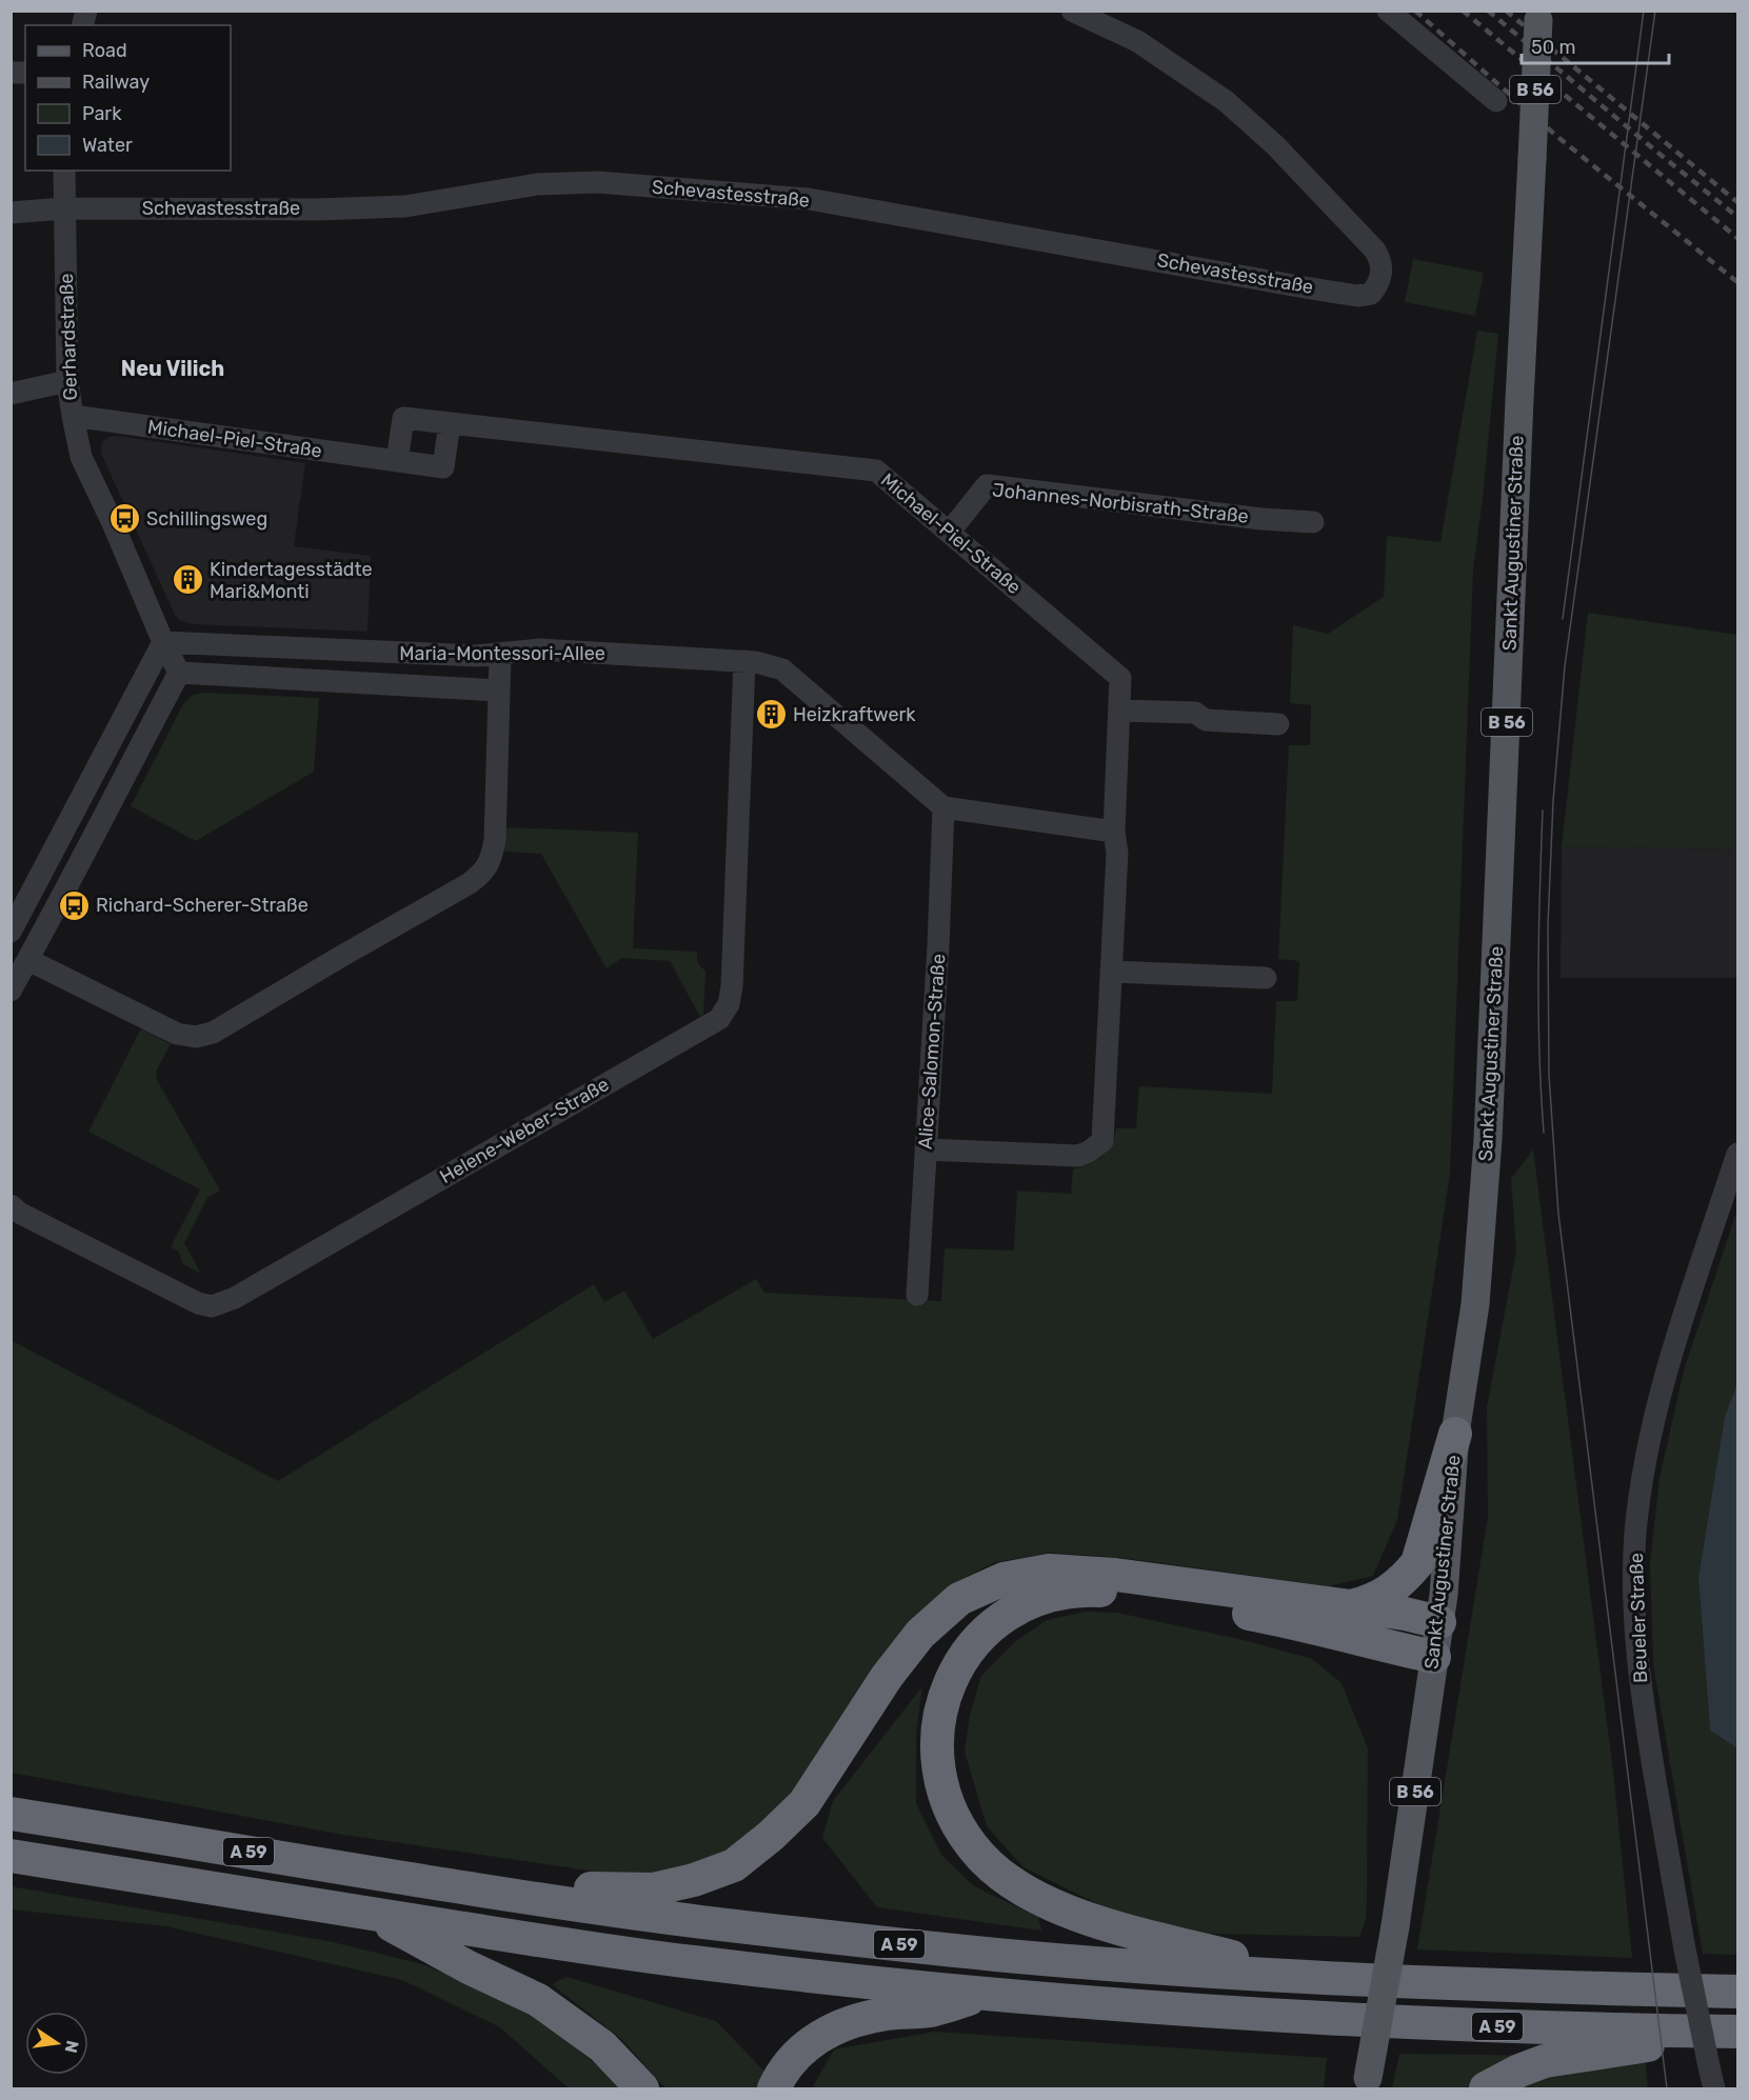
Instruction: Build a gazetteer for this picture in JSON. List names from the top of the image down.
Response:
{
  "streets": {
    "highway": ["A 59"],
    "main road": ["B 56", "Sankt Augustiner Straße"],
    "street": [
      "Schevastesstraße",
      "Gerhardstraße",
      "Michael-Piel-Straße",
      "Johannes-Norbisrath-Straße",
      "Maria-Montessori-Allee",
      "Alice-Salomon-Straße",
      "Helene-Weber-Straße",
      "Beueler Straße"
    ]
  },
  "crossings": [
    ["Schevastesstraße", "Gerhardstraße"],
    ["Gerhardstraße", "Michael-Piel-Straße"],
    ["Gerhardstraße", "Maria-Montessori-Allee"],
    ["Michael-Piel-Straße", "Johannes-Norbisrath-Straße"],
    ["Michael-Piel-Straße", "Alice-Salomon-Straße"],
    ["Maria-Montessori-Allee", "Alice-Salomon-Straße"],
    ["Maria-Montessori-Allee", "Helene-Weber-Straße"]
  ],
  "districts": ["Neu Vilich"],
  "places": {
    "bus stop": ["Schillingsweg", "Richard-Scherer-Straße"],
    "building": ["Kindertagesstädte Mari&Monti", "Heizkraftwerk"]
  },
  "legend": [
    "Road",
    "Railway",
    "Park",
    "Water"
  ],
  "scale_bar": "50 m",
  "north": "right"
}
